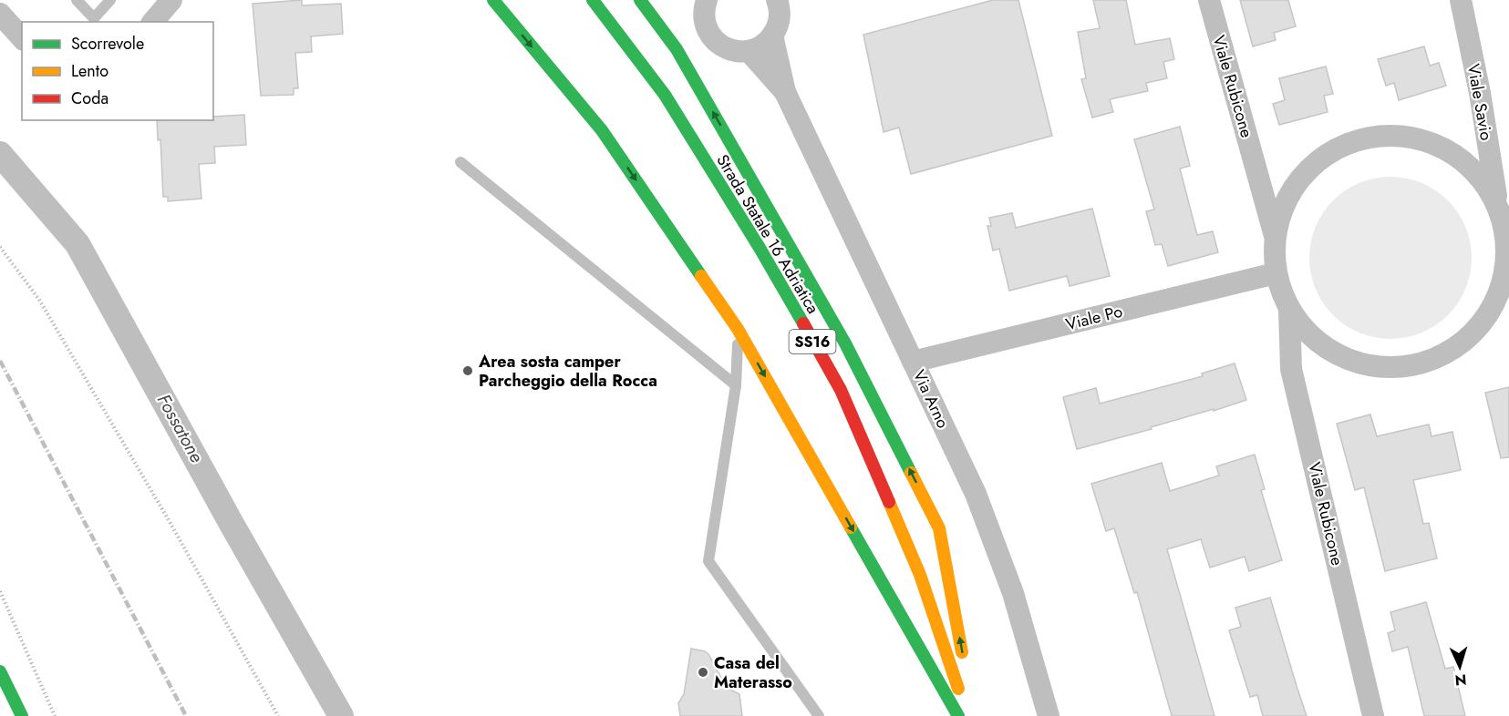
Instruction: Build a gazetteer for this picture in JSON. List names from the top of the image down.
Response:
{
  "streets": {
    "main road": ["Strada Statale 16 Adriatica", "SS16"],
    "street": [
      "Viale Rubicone",
      "Viale Savio",
      "Viale Po",
      "Via Arno"
    ]
  },
  "crossings": [
    ["Viale Po", "Via Arno"]
  ],
  "water": ["Fossatone"],
  "places": ["Area sosta camper Parcheggio della Rocca", "Casa del Materasso"],
  "legend": ["Scorrevole", "Lento", "Coda"],
  "north": "bottom"
}
